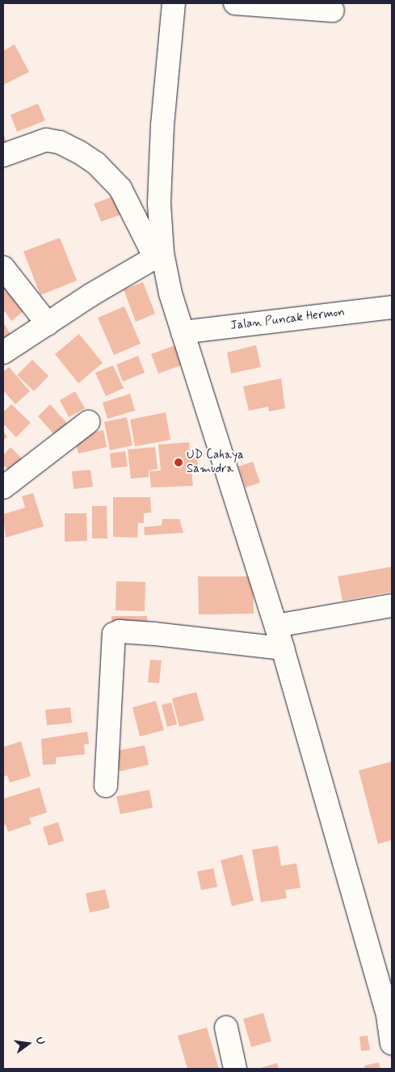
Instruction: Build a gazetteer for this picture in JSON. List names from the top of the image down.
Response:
{
  "streets": {
    "street": ["Jalan Puncak Hermon"]
  },
  "places": ["UD Cahaya Samudra"],
  "north": "right"
}
